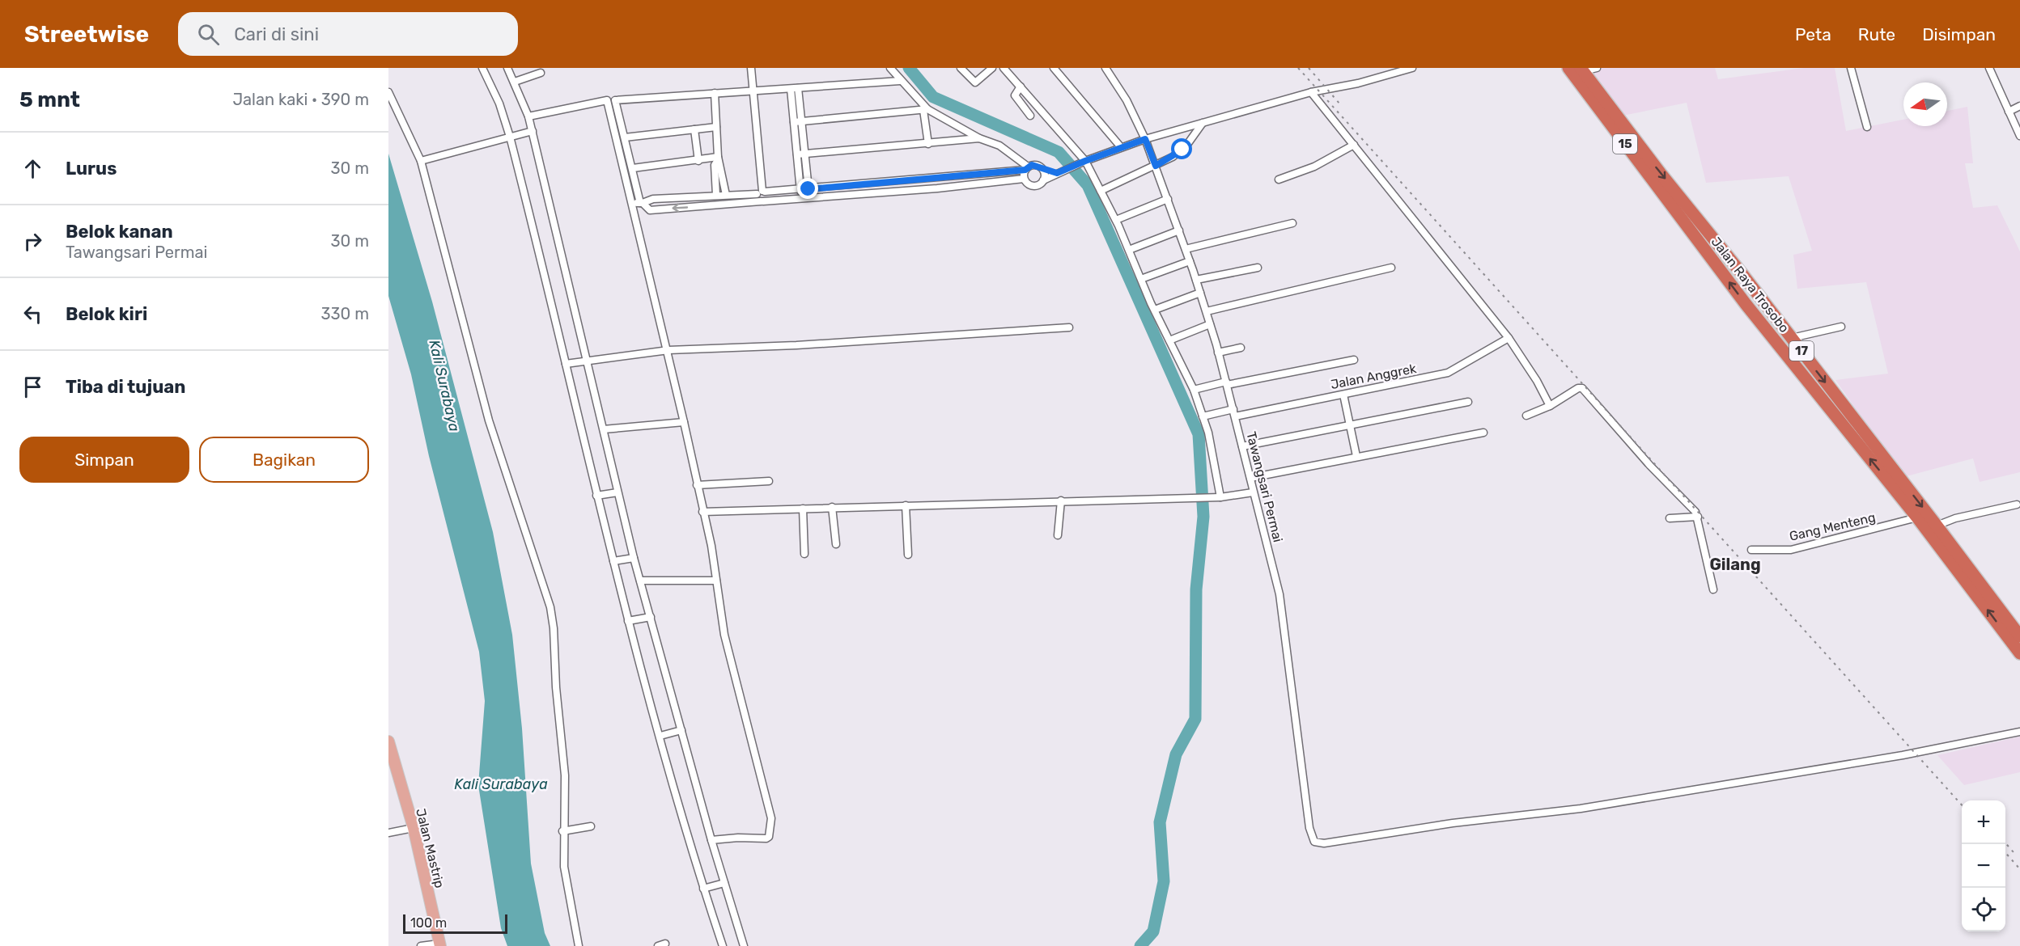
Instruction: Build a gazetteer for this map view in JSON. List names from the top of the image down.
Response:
{
  "streets": {
    "highway": ["15", "Jalan Raya Trosobo", "17"],
    "main road": ["Jalan Mastrip"],
    "street": ["Jalan Anggrek", "Tawangsari Permai", "Gang Menteng"]
  },
  "crossings": [
    ["Jalan Raya Trosobo", "Gang Menteng"],
    ["Jalan Anggrek", "Tawangsari Permai"]
  ],
  "districts": ["Gilang"],
  "water": ["Kali Surabaya"],
  "scale_bar": "100 m",
  "north": "left",
  "page": {
    "header": "Streetwise",
    "search": "Cari di sini",
    "nav": ["Peta", "Rute", "Disimpan"],
    "heading": ["5 mnt", "Jalan kaki · 390 m"],
    "list": [
      ["Lurus", "30 m"],
      ["Belok kanan", "Tawangsari Permai", "30 m"],
      ["Belok kiri", "330 m"],
      "Tiba di tujuan"
    ],
    "buttons": ["Simpan", "Bagikan"],
    "map_buttons": ["+", "−"],
    "scale": "100 m"
  }
}
